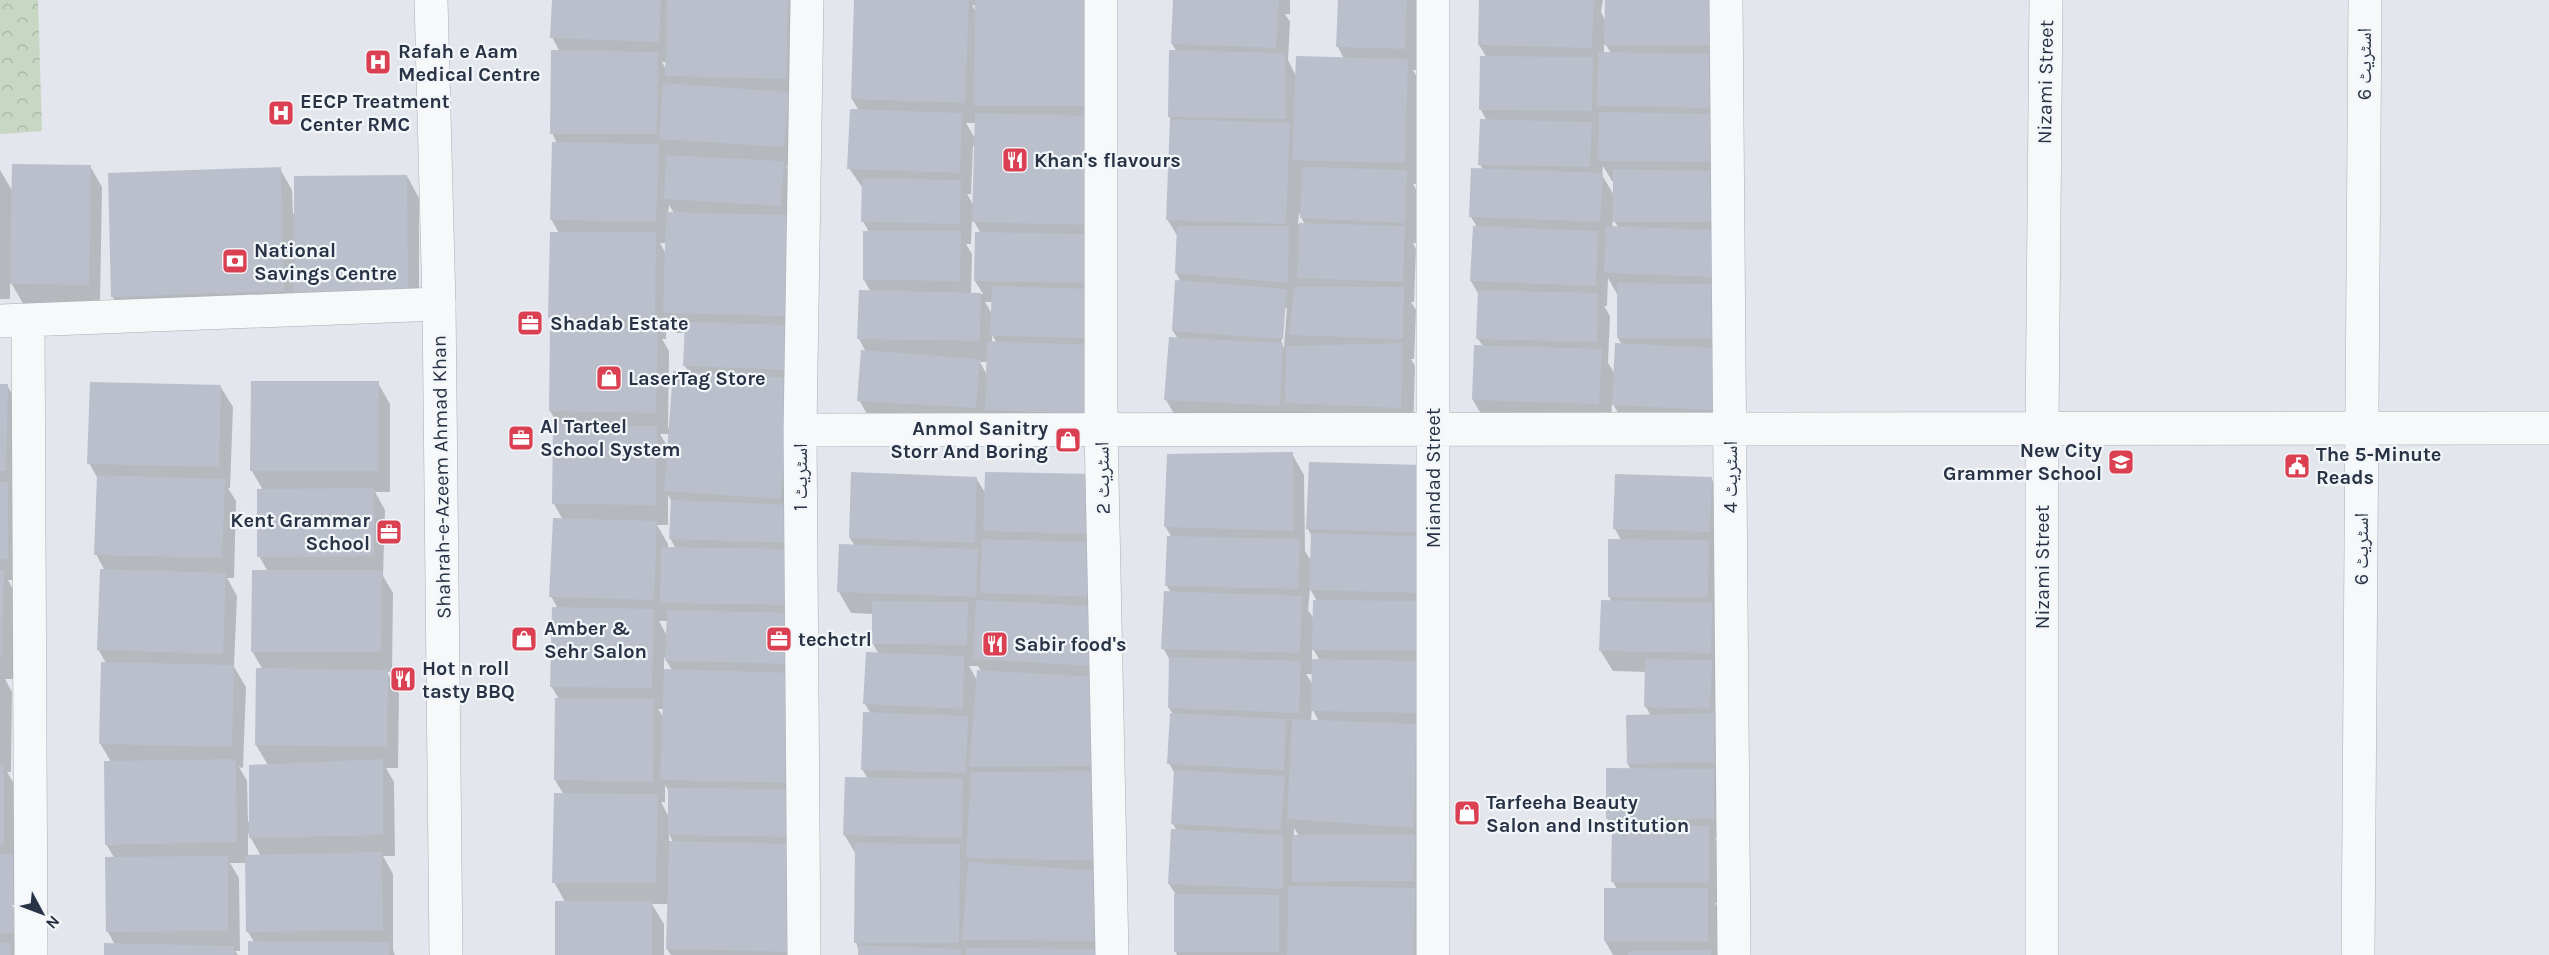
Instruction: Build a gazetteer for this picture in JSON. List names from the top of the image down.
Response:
{
  "streets": {
    "street": [
      "اسٹریٹ 6",
      "Nizami Street",
      "Shahrah-e-Azeem Ahmad Khan",
      "اسٹریٹ 1",
      "اسٹریٹ 4",
      "اسٹریٹ 2",
      "Miandad Street"
    ]
  },
  "places": {
    "hospital": ["Rafah e Aam Medical Centre", "EECP Treatment Center RMC"],
    "restaurant": ["Khan's flavours", "Sabir food's", "Hot n roll tasty BBQ"],
    "bank": ["National Savings Centre"],
    "office": [
      "Shadab Estate",
      "Al Tarteel School System",
      "Kent Grammar School",
      "techctrl"
    ],
    "shop": [
      "LaserTag Store",
      "Anmol Sanitry Storr And Boring",
      "Amber & Sehr Salon",
      "Tarfeeha Beauty Salon and Institution"
    ],
    "school or university": ["New City Grammer School"],
    "public building": ["The 5-Minute Reads"]
  },
  "north": "bottom right"
}
